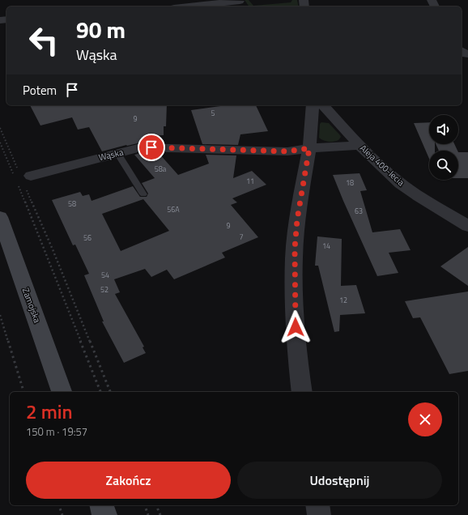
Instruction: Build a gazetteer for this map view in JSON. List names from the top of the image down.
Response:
{
  "streets": {
    "street": ["Wąska", "Aleja 400-lecia", "Zamojska"]
  },
  "crossings": [
    ["Wąska", "Aleja 400-lecia"]
  ],
  "house_numbers": [
    "5",
    "9",
    "58a",
    "11",
    "18",
    "58",
    "56A",
    "63",
    "9",
    "7",
    "56",
    "14",
    "54",
    "52",
    "12"
  ],
  "page": {
    "turn": ["90 m", "Wąska"],
    "then": "Potem",
    "heading": ["2 min", "150 m · 19:57"],
    "buttons": ["Zakończ", "Udostępnij"]
  }
}
